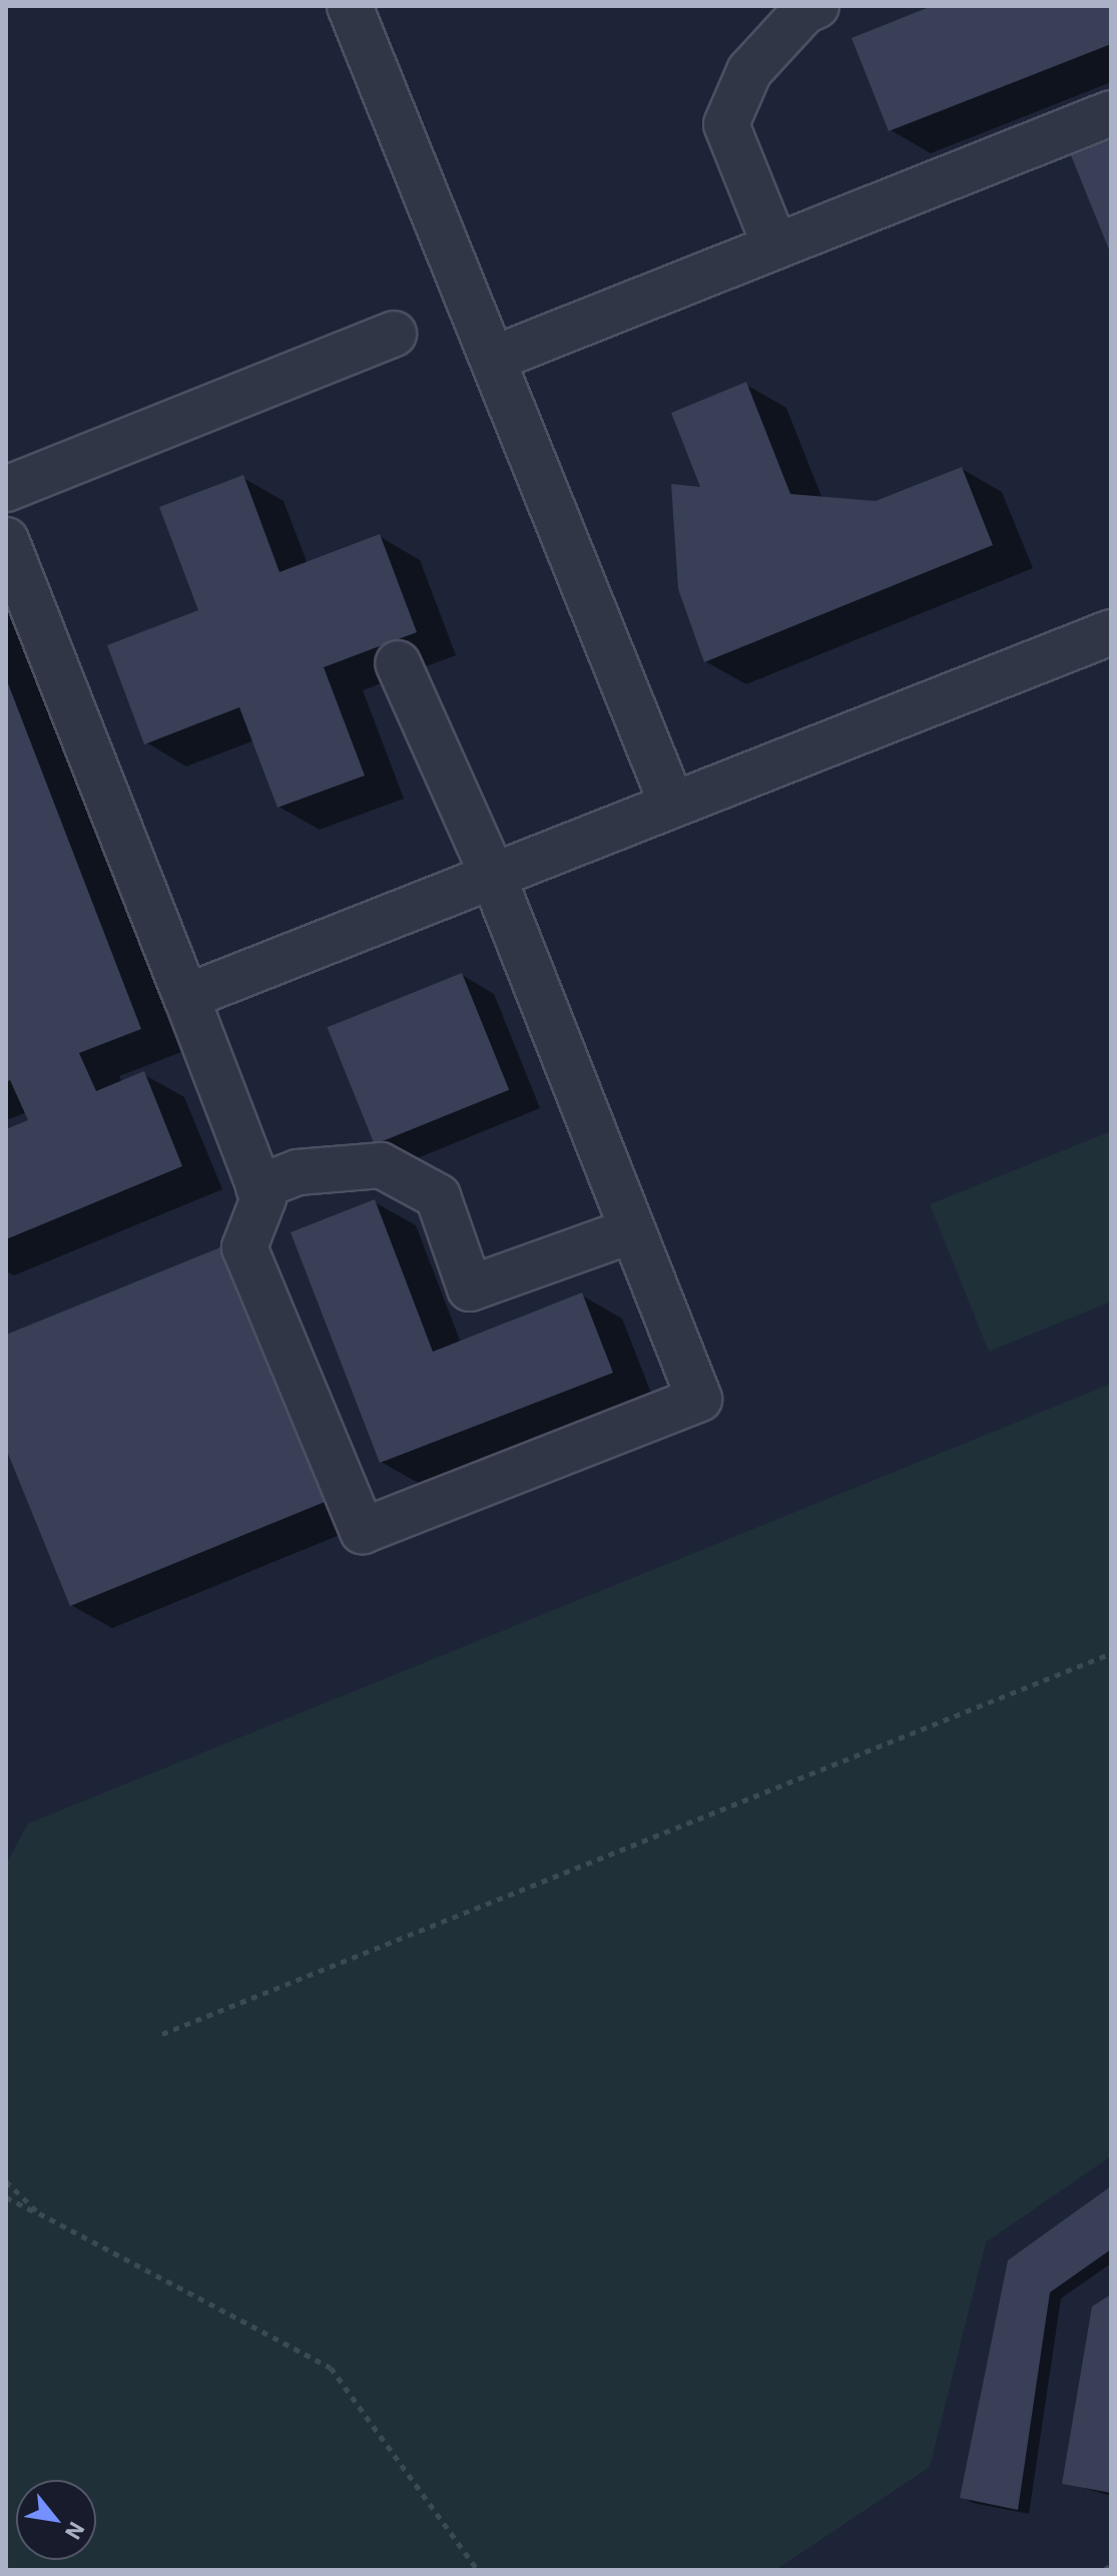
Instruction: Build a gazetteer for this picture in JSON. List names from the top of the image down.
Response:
{
  "north": "bottom right"
}
